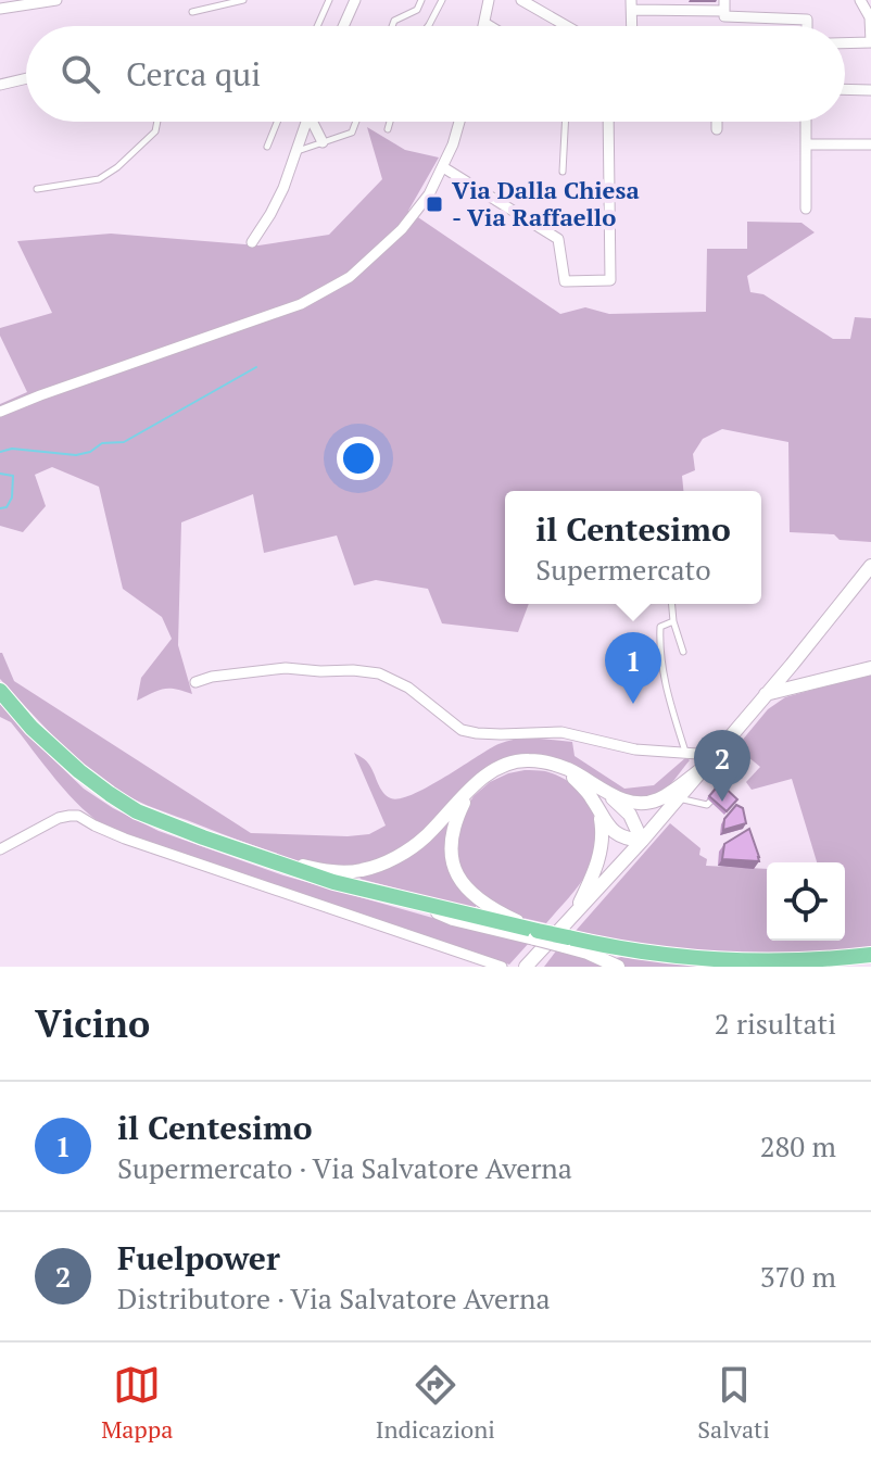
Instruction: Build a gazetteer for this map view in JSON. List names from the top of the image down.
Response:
{
  "places": {
    "transit": ["Via Dalla Chiesa - Via Raffaello"]
  },
  "page": {
    "search": "Cerca qui",
    "popup": ["il Centesimo", "Supermercato"],
    "pins": ["1", "2"],
    "heading": ["Vicino", "2 risultati"],
    "list": [
      {
        "mark": "1",
        "name": "il Centesimo",
        "note": "Supermercato · Via Salvatore Averna",
        "value": "280 m"
      },
      {
        "mark": "2",
        "name": "Fuelpower",
        "note": "Distributore · Via Salvatore Averna",
        "value": "370 m"
      }
    ],
    "nav": ["Mappa", "Indicazioni", "Salvati"]
  }
}
